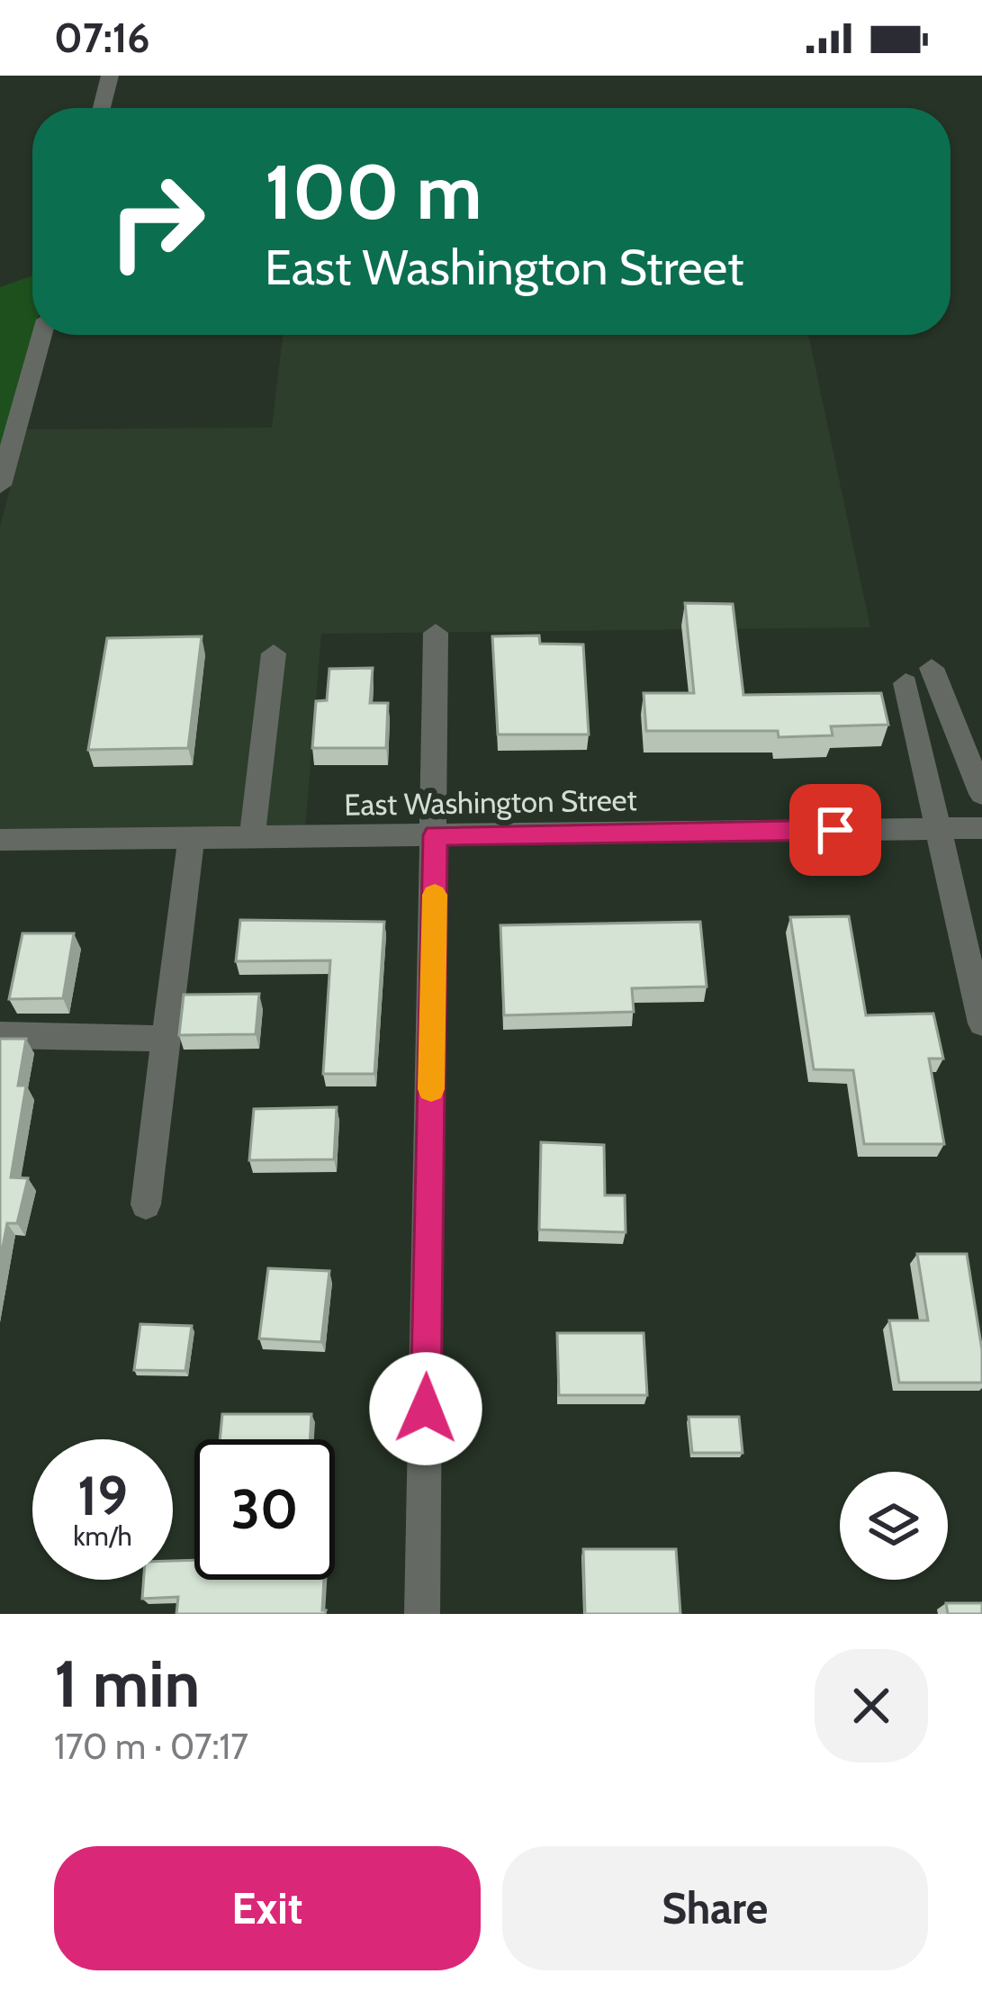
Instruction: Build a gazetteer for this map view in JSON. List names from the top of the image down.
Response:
{
  "streets": {
    "street": ["East Washington Street"]
  },
  "page": {
    "status": "07:16",
    "turn": ["100 m", "East Washington Street"],
    "speed": "19 km/h",
    "limit": "30",
    "heading": ["1 min", "170 m · 07:17"],
    "buttons": ["Exit", "Share"]
  }
}
